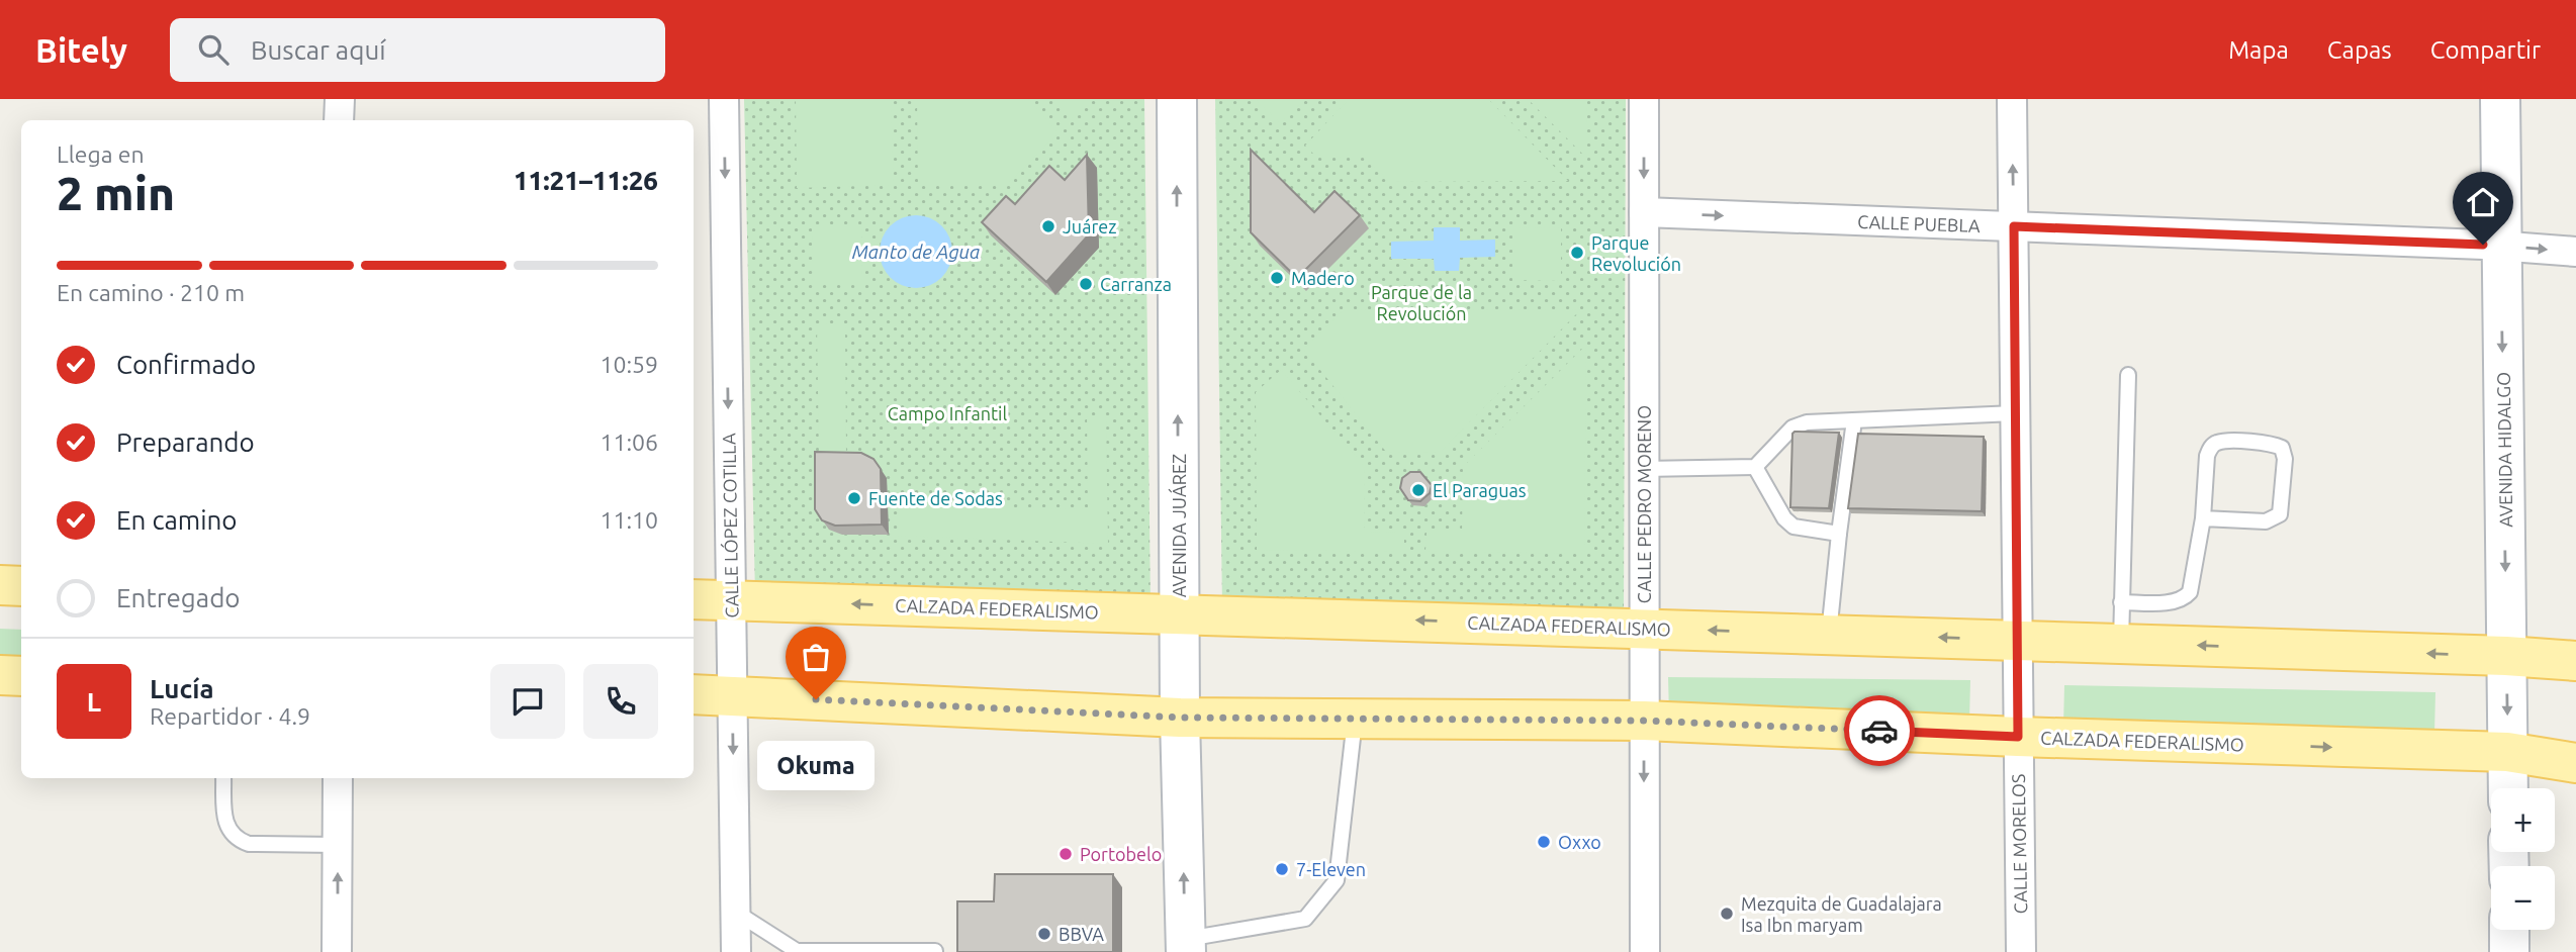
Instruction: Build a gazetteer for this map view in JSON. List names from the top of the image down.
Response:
{
  "streets": {
    "main road": ["AVENIDA HIDALGO", "AVENIDA JUÁREZ", "CALZADA FEDERALISMO"],
    "street": [
      "CALLE PUEBLA",
      "CALLE PEDRO MORENO",
      "CALLE LÓPEZ COTILLA",
      "CALLE MORELOS"
    ]
  },
  "crossings": [
    ["CALLE PUEBLA", "AVENIDA HIDALGO"],
    ["CALLE PUEBLA", "CALLE PEDRO MORENO"],
    ["CALLE PUEBLA", "CALLE MORELOS"],
    ["AVENIDA HIDALGO", "CALZADA FEDERALISMO"],
    ["CALLE PEDRO MORENO", "CALZADA FEDERALISMO"],
    ["CALLE LÓPEZ COTILLA", "CALZADA FEDERALISMO"],
    ["AVENIDA JUÁREZ", "CALZADA FEDERALISMO"],
    ["CALZADA FEDERALISMO", "CALLE MORELOS"]
  ],
  "one_way": [
    "CALLE PUEBLA",
    "AVENIDA HIDALGO",
    "CALLE PEDRO MORENO",
    "CALLE LÓPEZ COTILLA",
    "AVENIDA JUÁREZ"
  ],
  "water": ["Manto de Agua"],
  "parks": ["Parque de la Revolución", "Campo Infantil"],
  "places": [
    "Juárez",
    "Parque Revolución",
    "Madero",
    "Carranza",
    "El Paraguas",
    "Fuente de Sodas",
    "Okuma",
    "Oxxo",
    "Portobelo",
    "7-Eleven",
    "Mezquita de Guadalajara Isa Ibn maryam",
    "BBVA"
  ],
  "page": {
    "header": "Bitely",
    "search": "Buscar aquí",
    "nav": ["Mapa", "Capas", "Compartir"],
    "heading": ["2 min", "Llega en", "11:21–11:26"],
    "panel": ["Lucía", "Repartidor · 4.9"],
    "bar": "En camino · 210 m",
    "list": [
      ["Confirmado", "10:59"],
      ["Preparando", "11:06"],
      ["En camino", "11:10"],
      "Entregado"
    ],
    "round": "L",
    "bubble": "Okuma",
    "map_buttons": ["+", "−"]
  }
}
